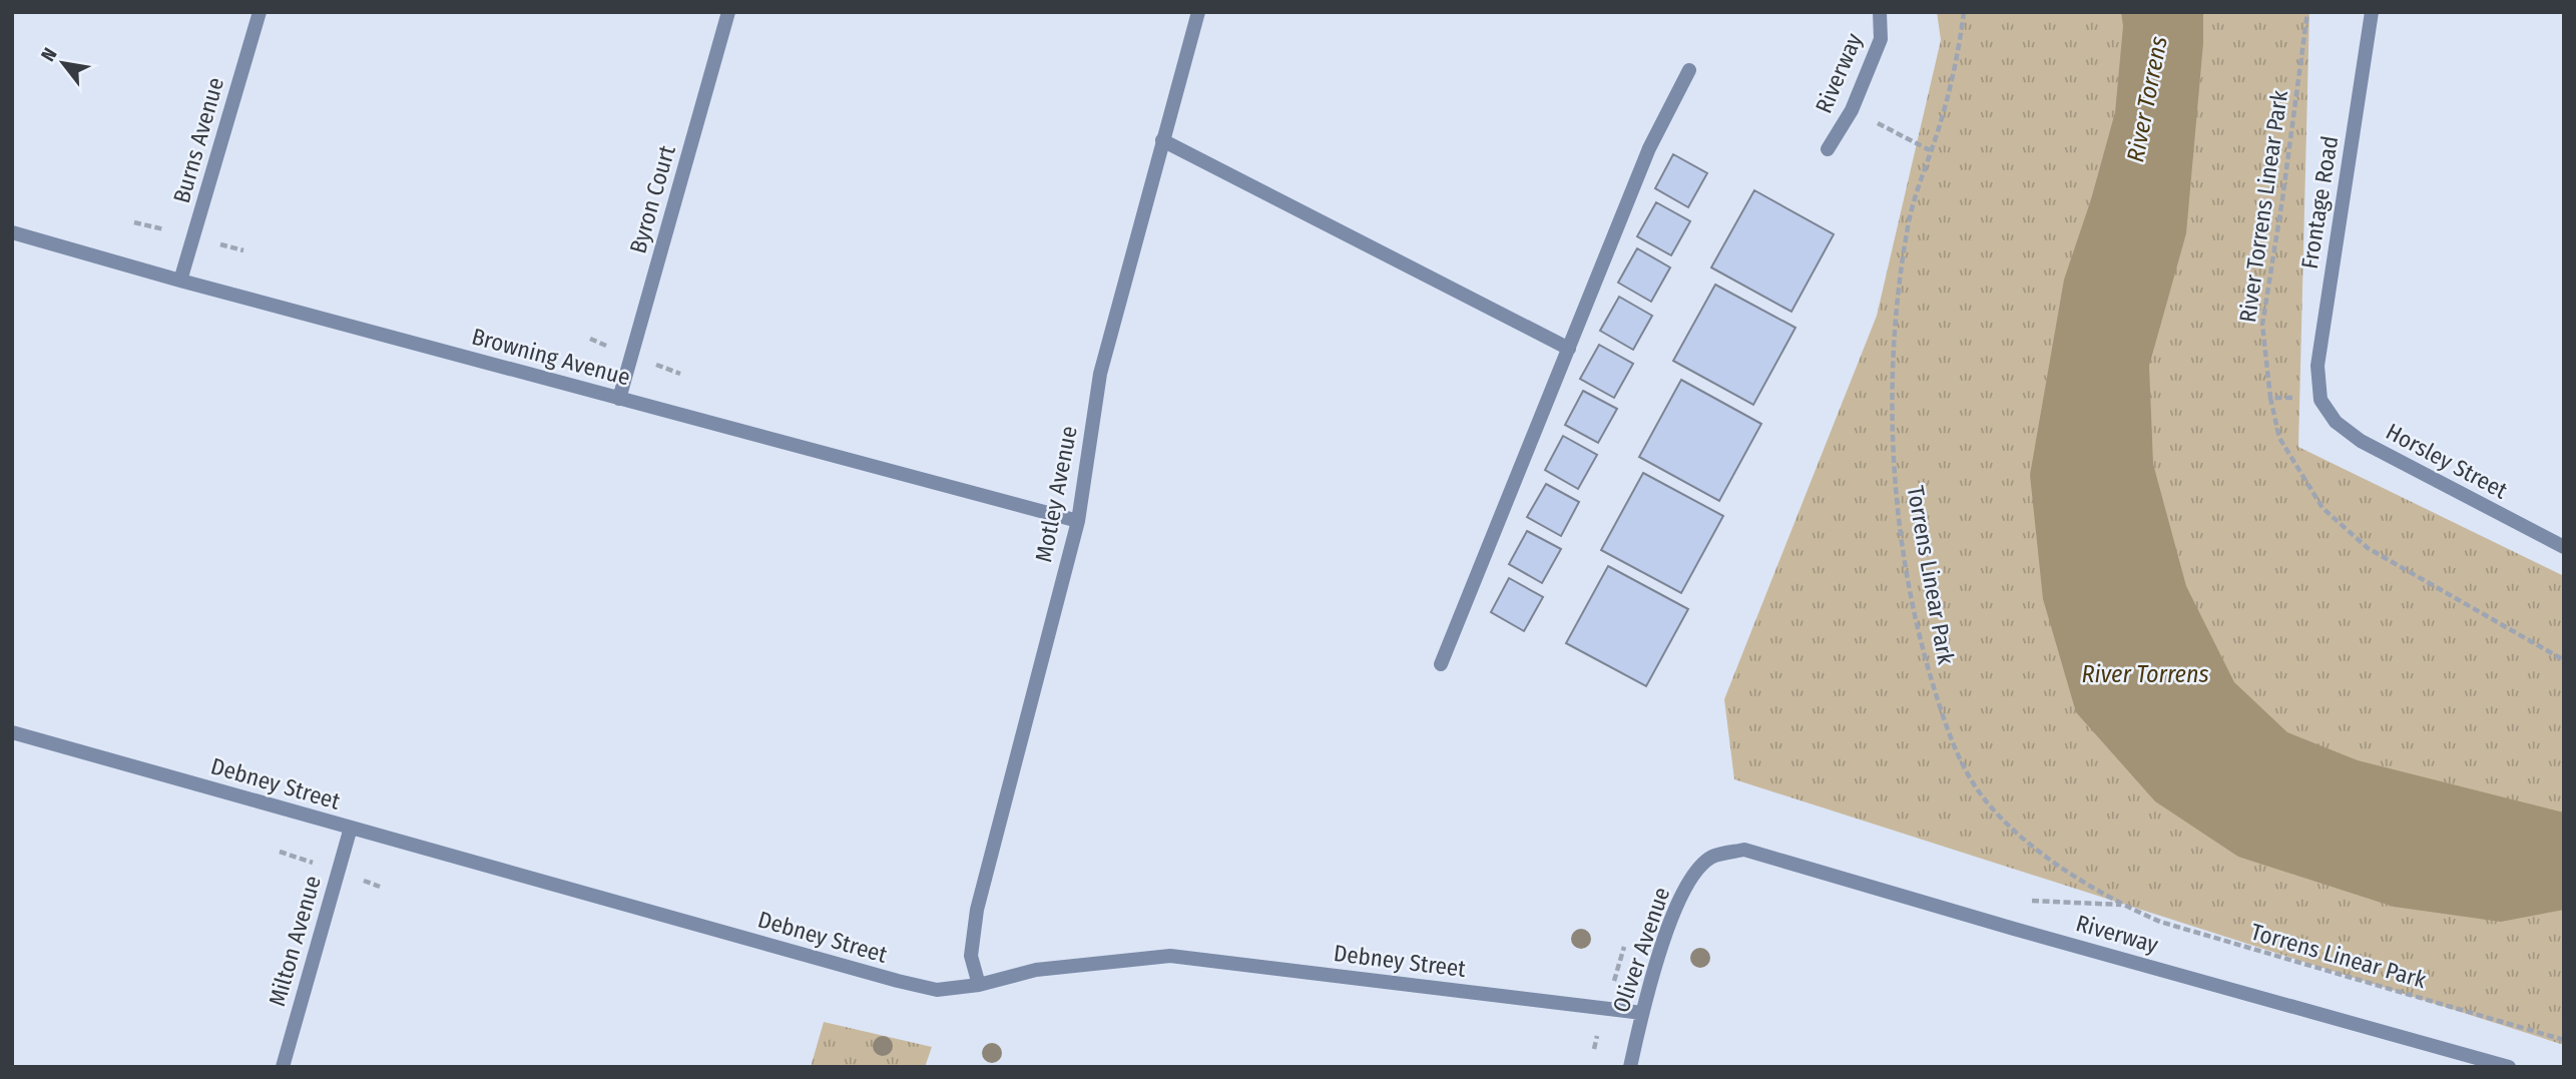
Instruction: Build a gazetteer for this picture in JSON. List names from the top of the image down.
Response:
{
  "streets": {
    "street": [
      "Riverway",
      "Burns Avenue",
      "Byron Court",
      "Frontage Road",
      "Browning Avenue",
      "Horsley Street",
      "Motley Avenue",
      "Debney Street",
      "Milton Avenue",
      "Oliver Avenue"
    ],
    "path": ["River Torrens Linear Park", "Torrens Linear Park"]
  },
  "crossings": [
    ["Riverway", "Oliver Avenue"],
    ["Burns Avenue", "Browning Avenue"],
    ["Byron Court", "Browning Avenue"],
    ["Frontage Road", "Horsley Street"],
    ["Browning Avenue", "Motley Avenue"],
    ["Motley Avenue", "Debney Street"],
    ["Debney Street", "Milton Avenue"],
    ["Debney Street", "Oliver Avenue"]
  ],
  "water": ["River Torrens"],
  "north": "top left"
}
